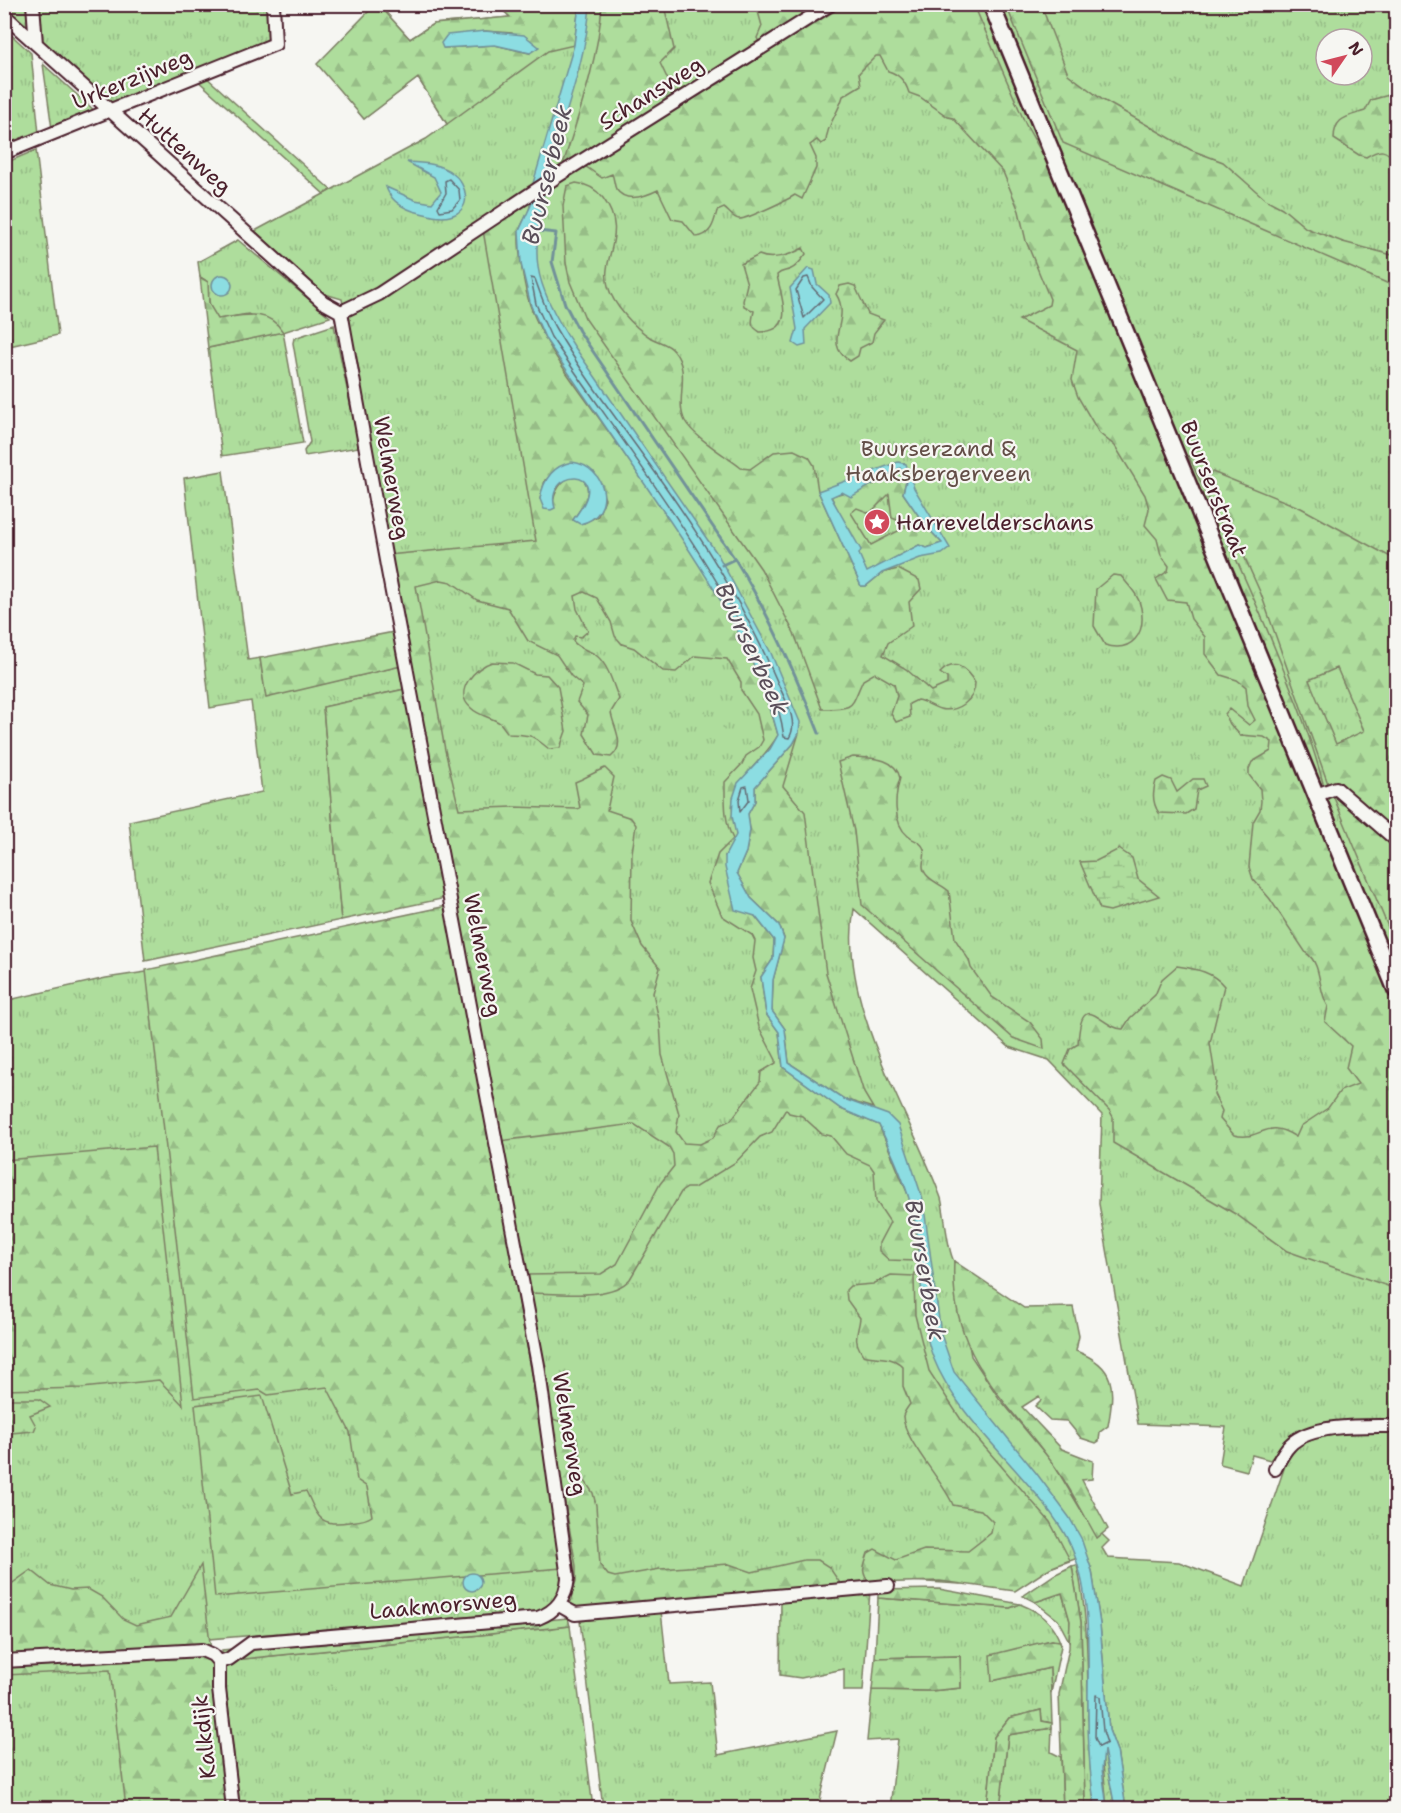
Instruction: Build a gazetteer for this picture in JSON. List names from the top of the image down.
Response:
{
  "streets": {
    "main road": ["Buurserstraat"],
    "street": [
      "Urkerzijweg",
      "Schansweg",
      "Huttenweg",
      "Welmerweg",
      "Laakmorsweg",
      "Kalkdijk"
    ]
  },
  "crossings": [
    ["Urkerzijweg", "Huttenweg"],
    ["Schansweg", "Huttenweg"],
    ["Schansweg", "Welmerweg"],
    ["Huttenweg", "Welmerweg"],
    ["Welmerweg", "Laakmorsweg"],
    ["Laakmorsweg", "Kalkdijk"]
  ],
  "water": ["Buurserbeek"],
  "parks": ["Buurserzand & Haaksbergerveen"],
  "places": {
    "place": ["Harrevelderschans"]
  },
  "north": "top right"
}
